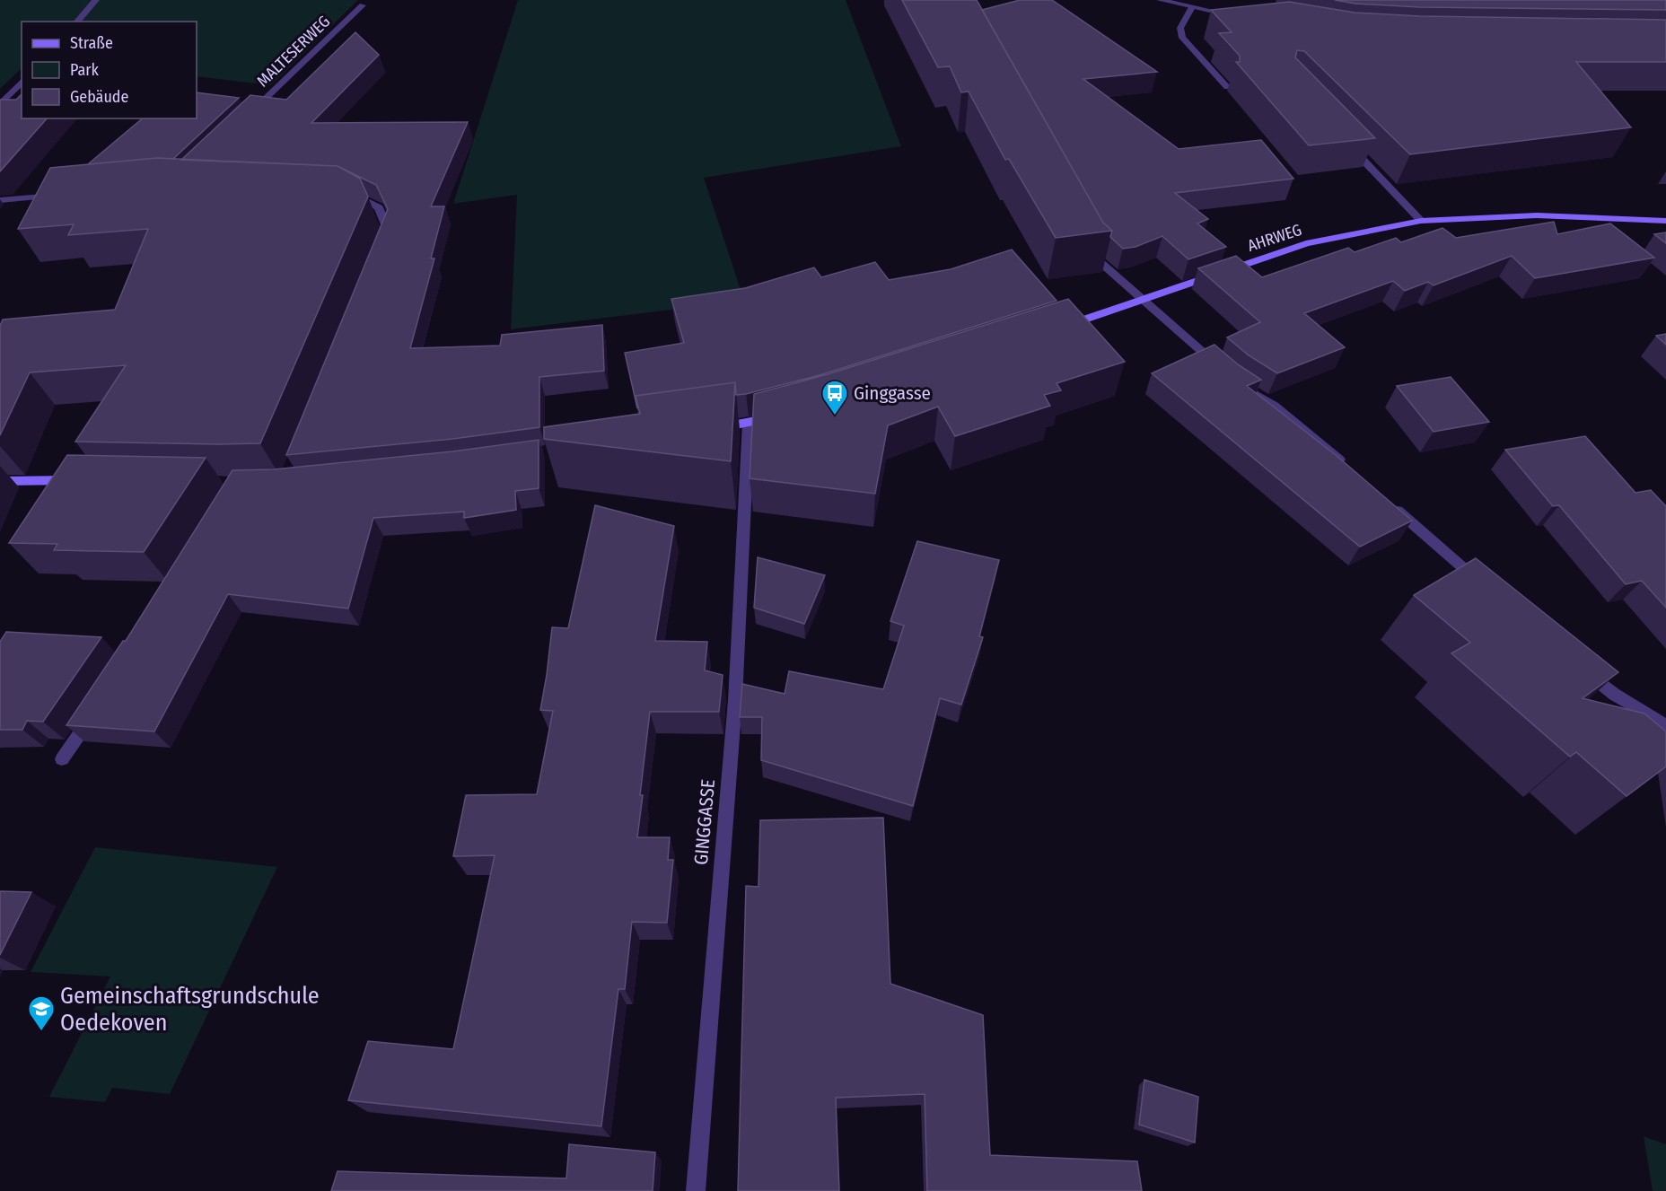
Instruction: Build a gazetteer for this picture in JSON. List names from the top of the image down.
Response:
{
  "streets": {
    "street": ["MALTESERWEG", "AHRWEG", "GINGGASSE"]
  },
  "places": {
    "bus stop": ["Ginggasse"],
    "school or university": ["Gemeinschaftsgrundschule Oedekoven"]
  },
  "legend": ["Straße", "Park", "Gebäude"]
}
